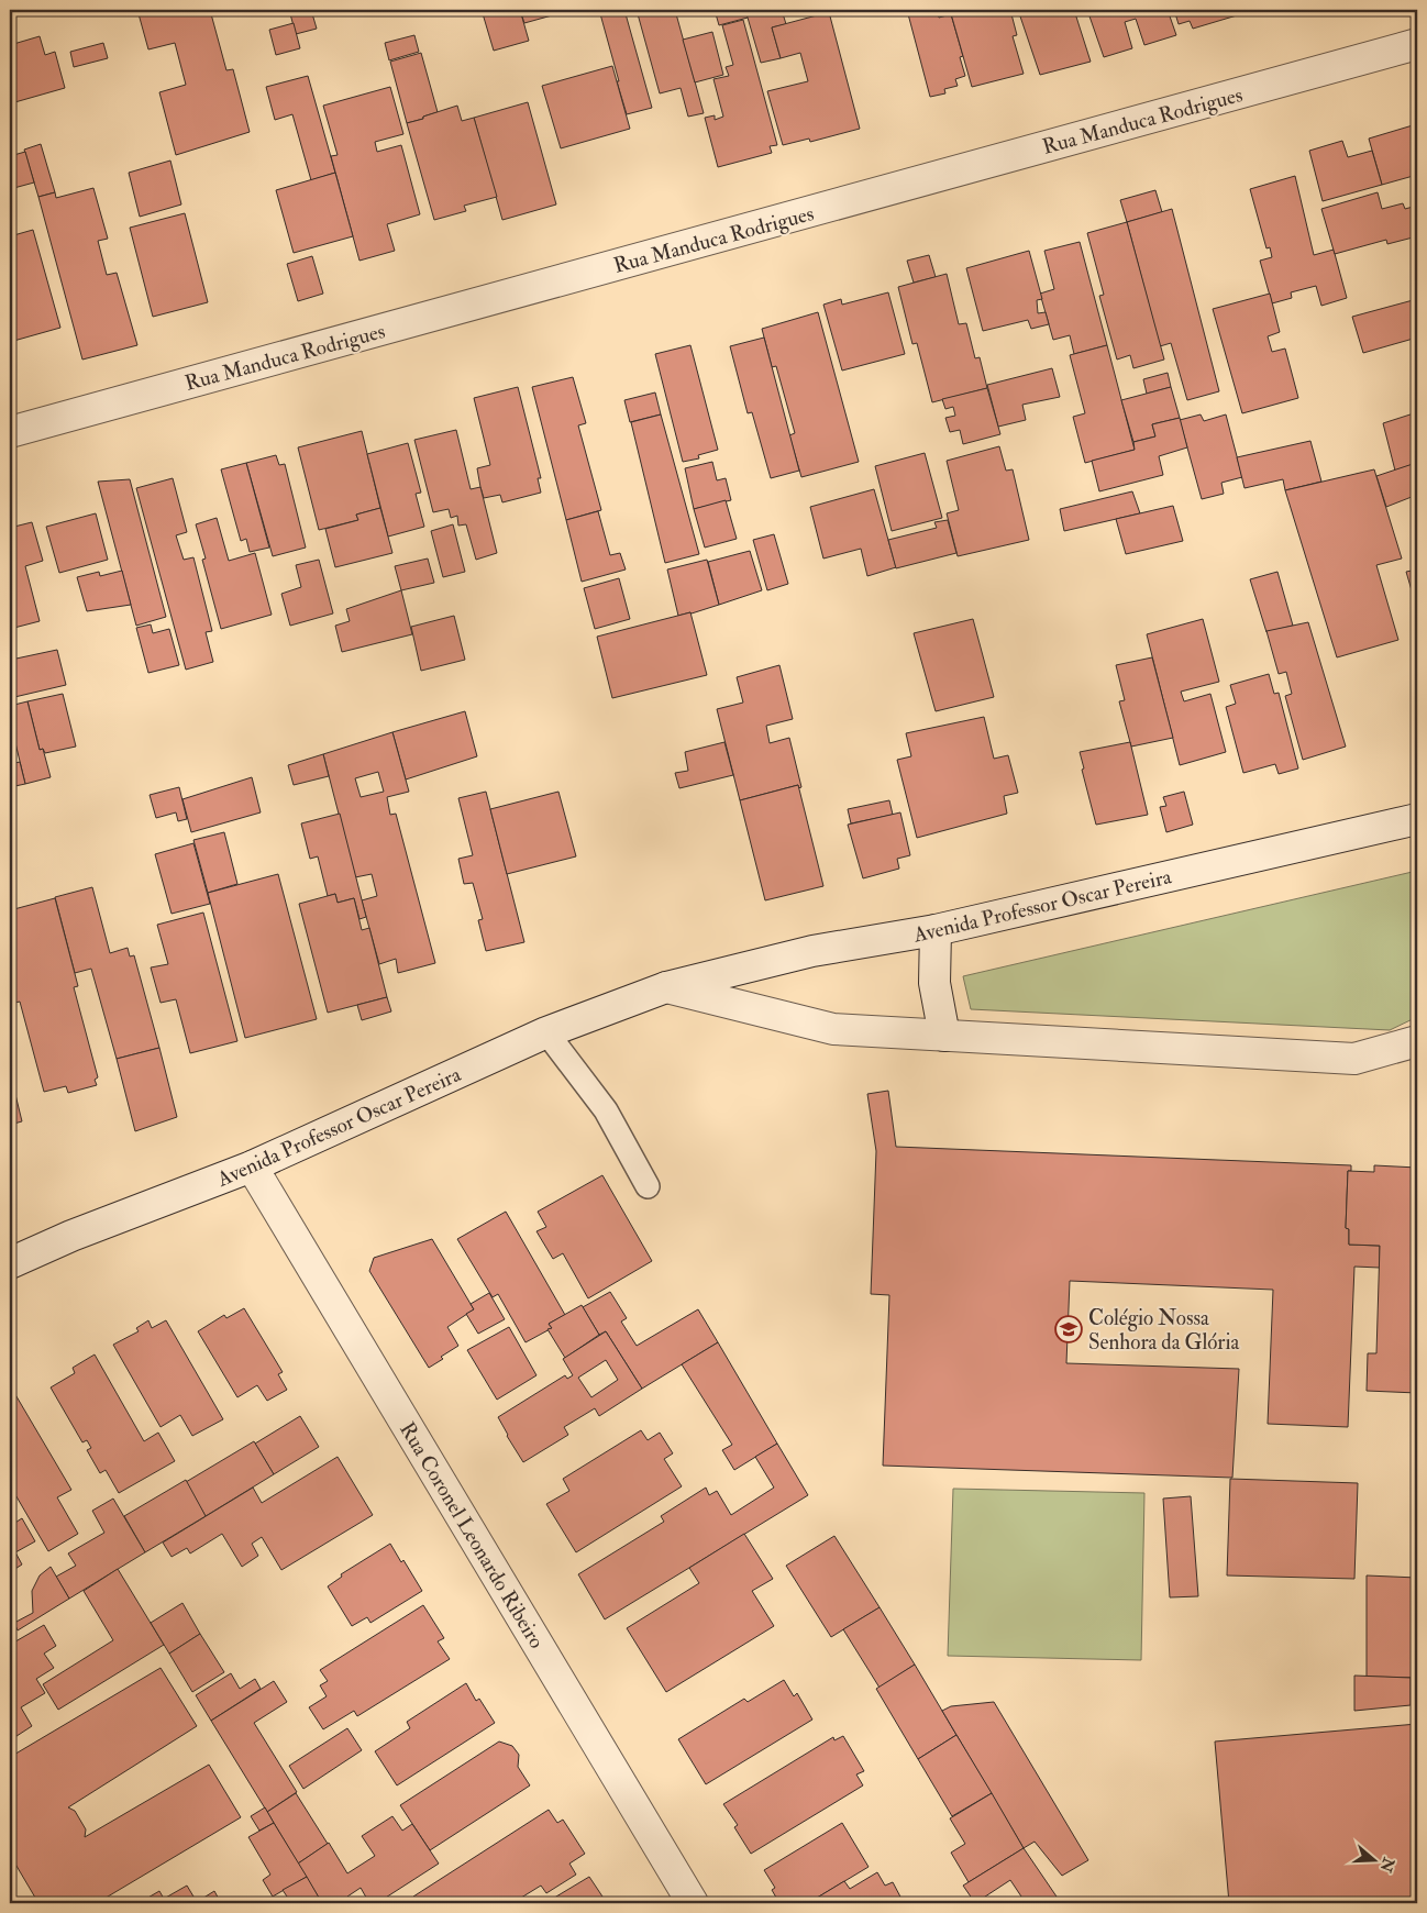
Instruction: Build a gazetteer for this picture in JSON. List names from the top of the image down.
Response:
{
  "streets": {
    "street": ["Rua Manduca Rodrigues", "Avenida Professor Oscar Pereira", "Rua Coronel Leonardo Ribeiro"]
  },
  "crossings": [
    ["Avenida Professor Oscar Pereira", "Rua Coronel Leonardo Ribeiro"]
  ],
  "places": {
    "school or university": ["Colégio Nossa Senhora da Glória"]
  },
  "north": "right"
}
